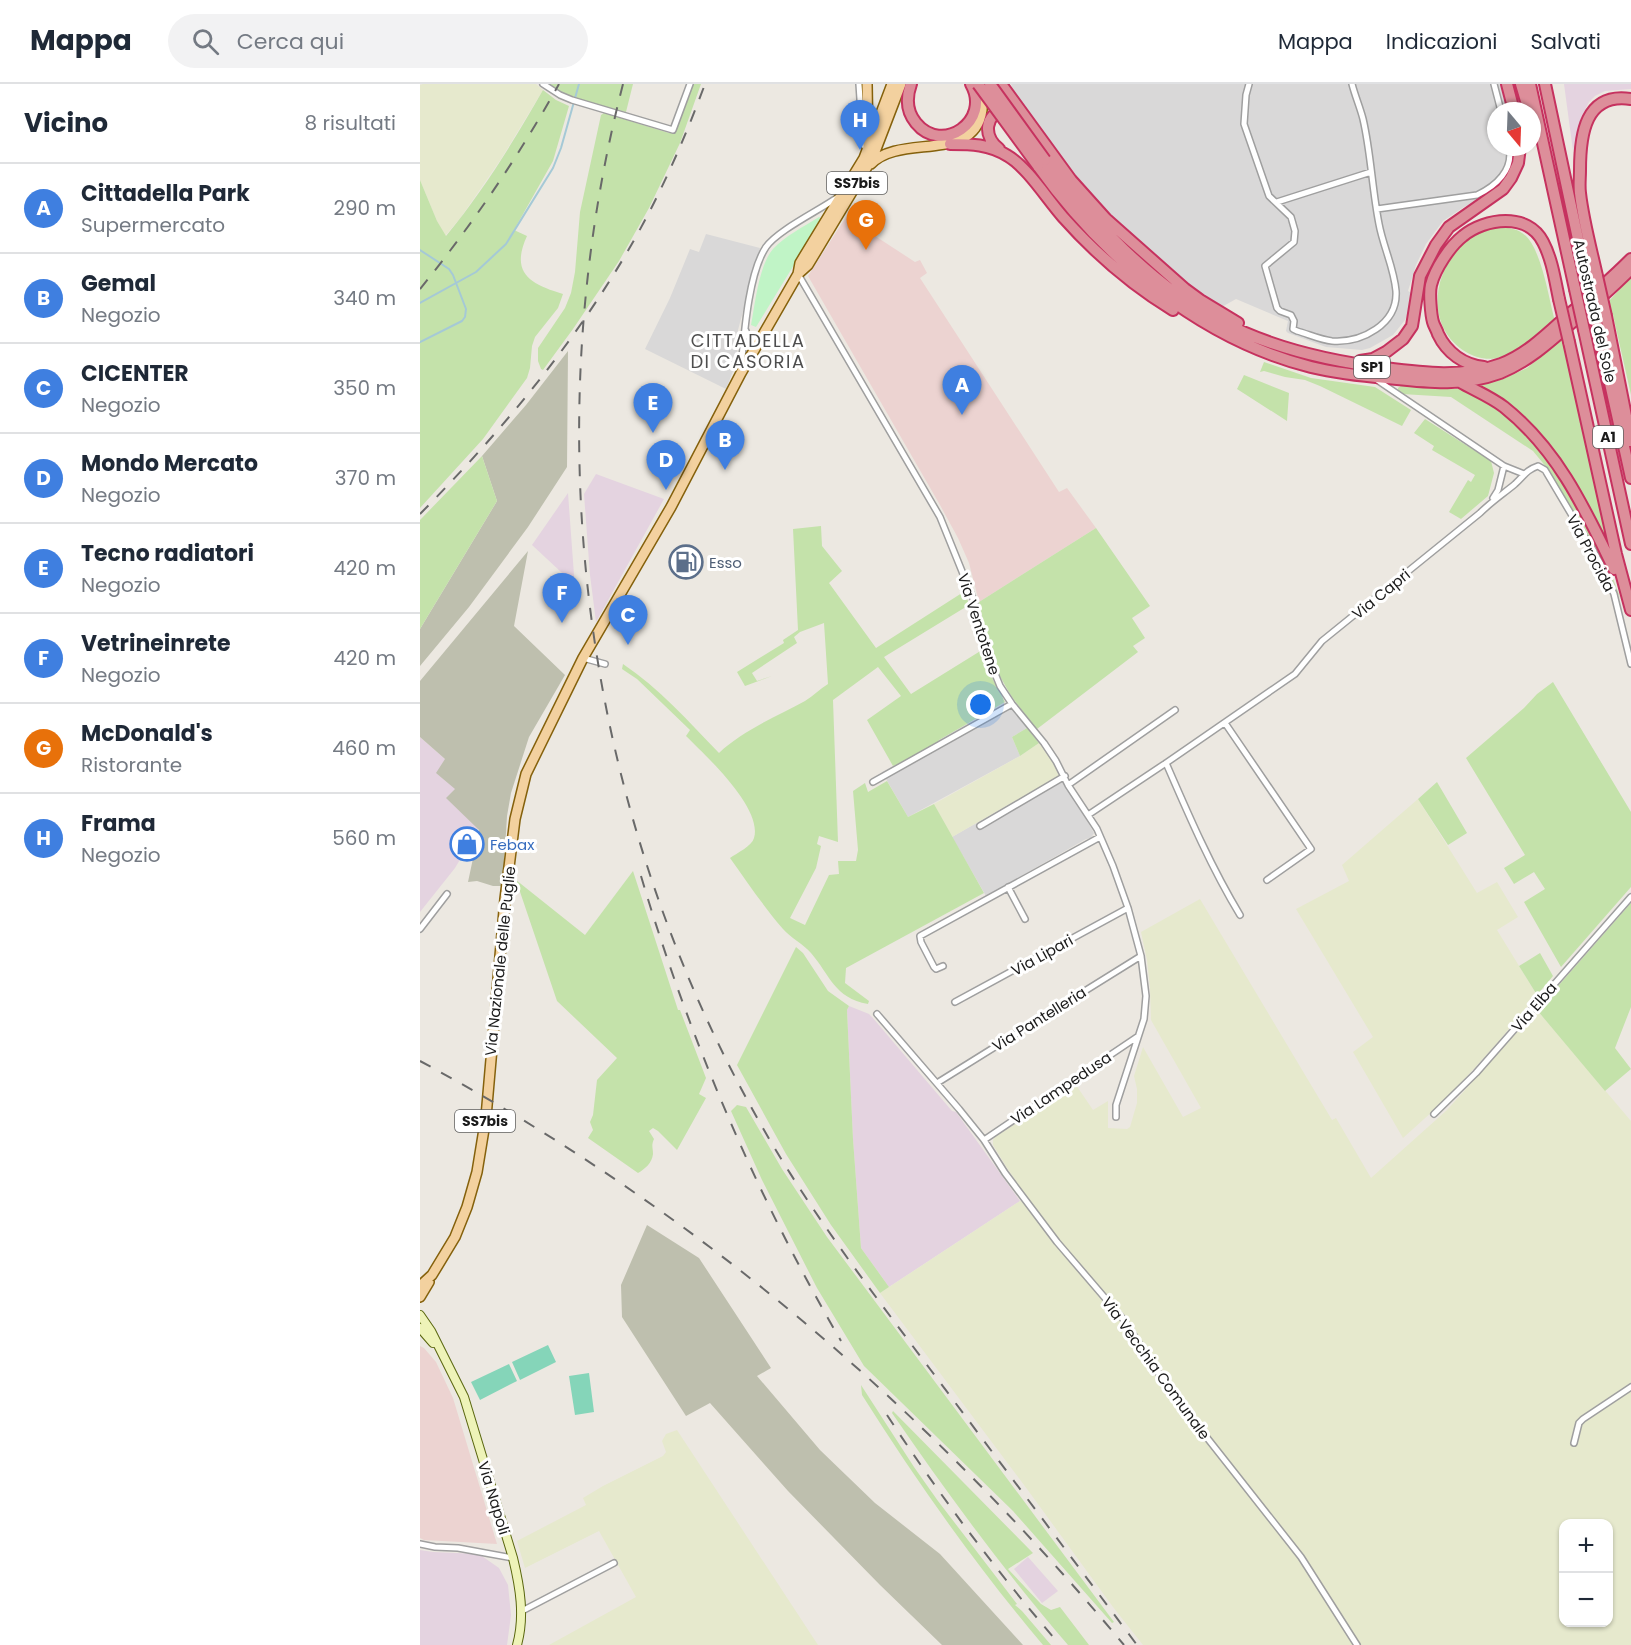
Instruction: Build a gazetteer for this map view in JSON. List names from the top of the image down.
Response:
{
  "streets": {
    "highway": ["Autostrada del Sole", "SP1", "A1"],
    "main road": ["SS7bis", "Via Nazionale delle Puglie", "Via Napoli"],
    "street": [
      "Via Procida",
      "Via Capri",
      "Via Ventotene",
      "Via Lipari",
      "Via Elba",
      "Via Pantelleria",
      "Via Lampedusa",
      "Via Vecchia Comunale"
    ]
  },
  "crossings": [
    ["Via Procida", "Via Capri"],
    ["Via Capri", "Via Ventotene"],
    ["Via Ventotene", "Via Lipari"],
    ["Via Ventotene", "Via Nazionale delle Puglie"],
    ["Via Ventotene", "Via Pantelleria"],
    ["Via Ventotene", "Via Lampedusa"],
    ["Via Pantelleria", "Via Vecchia Comunale"],
    ["Via Lampedusa", "Via Vecchia Comunale"]
  ],
  "districts": ["CITTADELLA DI CASORIA"],
  "places": {
    "fuel station": ["Esso"],
    "shop": ["Febax"]
  },
  "north": "bottom",
  "page": {
    "header": "Mappa",
    "search": "Cerca qui",
    "nav": ["Mappa", "Indicazioni", "Salvati"],
    "heading": ["Vicino", "8 risultati"],
    "pins": [
      "H",
      "G",
      "A",
      "E",
      "B",
      "D",
      "F",
      "C"
    ],
    "list": [
      {
        "mark": "A",
        "name": "Cittadella Park",
        "note": "Supermercato",
        "value": "290 m"
      },
      {
        "mark": "B",
        "name": "Gemal",
        "note": "Negozio",
        "value": "340 m"
      },
      {
        "mark": "C",
        "name": "CICENTER",
        "note": "Negozio",
        "value": "350 m"
      },
      {
        "mark": "D",
        "name": "Mondo Mercato",
        "note": "Negozio",
        "value": "370 m"
      },
      {
        "mark": "E",
        "name": "Tecno radiatori",
        "note": "Negozio",
        "value": "420 m"
      },
      {
        "mark": "F",
        "name": "Vetrineinrete",
        "note": "Negozio",
        "value": "420 m"
      },
      {
        "mark": "G",
        "name": "McDonald's",
        "note": "Ristorante",
        "value": "460 m"
      },
      {
        "mark": "H",
        "name": "Frama",
        "note": "Negozio",
        "value": "560 m"
      }
    ],
    "map_buttons": ["+", "−"]
  }
}
